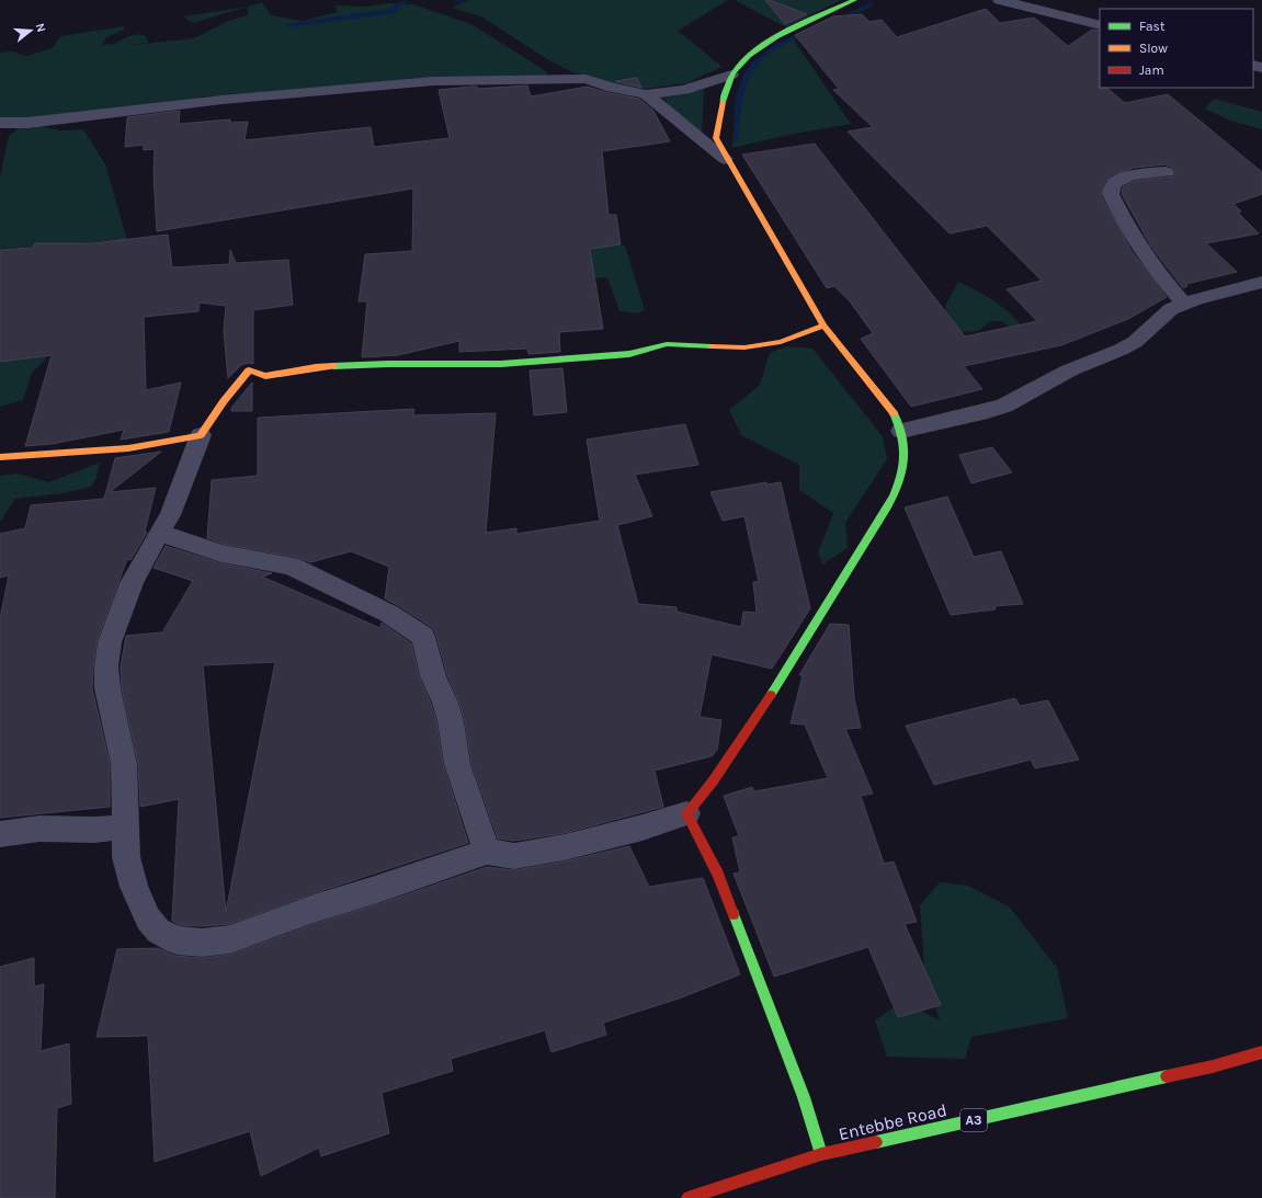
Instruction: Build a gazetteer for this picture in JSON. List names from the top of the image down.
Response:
{
  "streets": {
    "street": ["A3", "Entebbe Road"]
  },
  "legend": ["Fast", "Slow", "Jam"],
  "north": "right"
}
